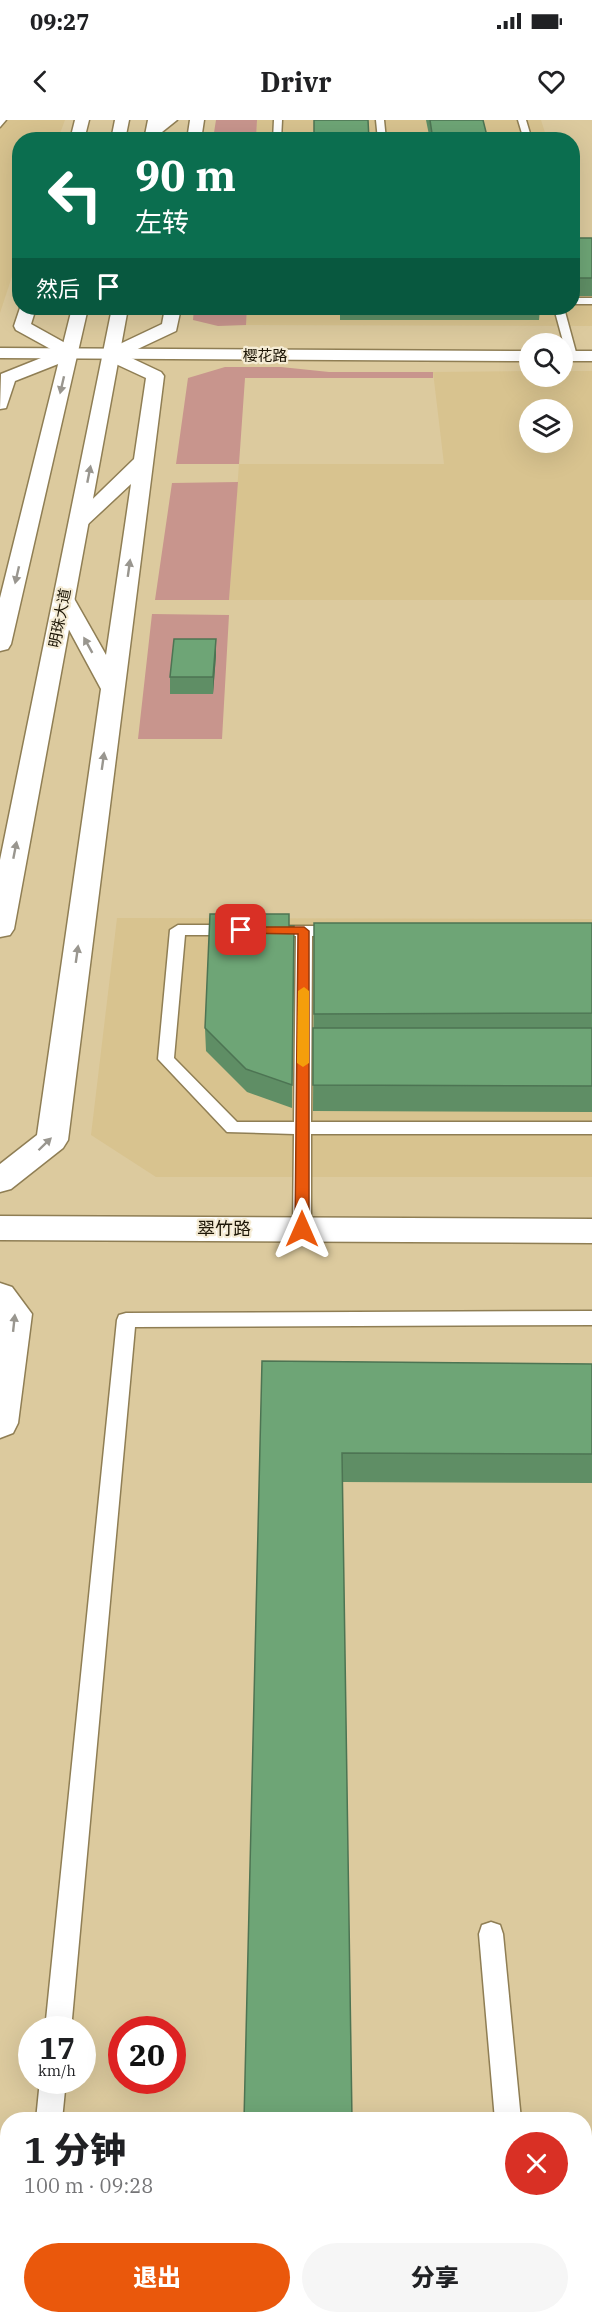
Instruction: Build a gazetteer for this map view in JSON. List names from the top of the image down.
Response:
{
  "streets": {
    "street": ["樱花路", "明珠大道", "翠竹路"]
  },
  "crossings": [
    ["樱花路", "明珠大道"]
  ],
  "page": {
    "status": "09:27",
    "header": "Drivr",
    "turn": ["90 m", "左转"],
    "then": "然后",
    "speed": "17 km/h",
    "limit": "20",
    "heading": ["1 分钟", "100 m · 09:28"],
    "buttons": ["退出", "分享"]
  }
}
